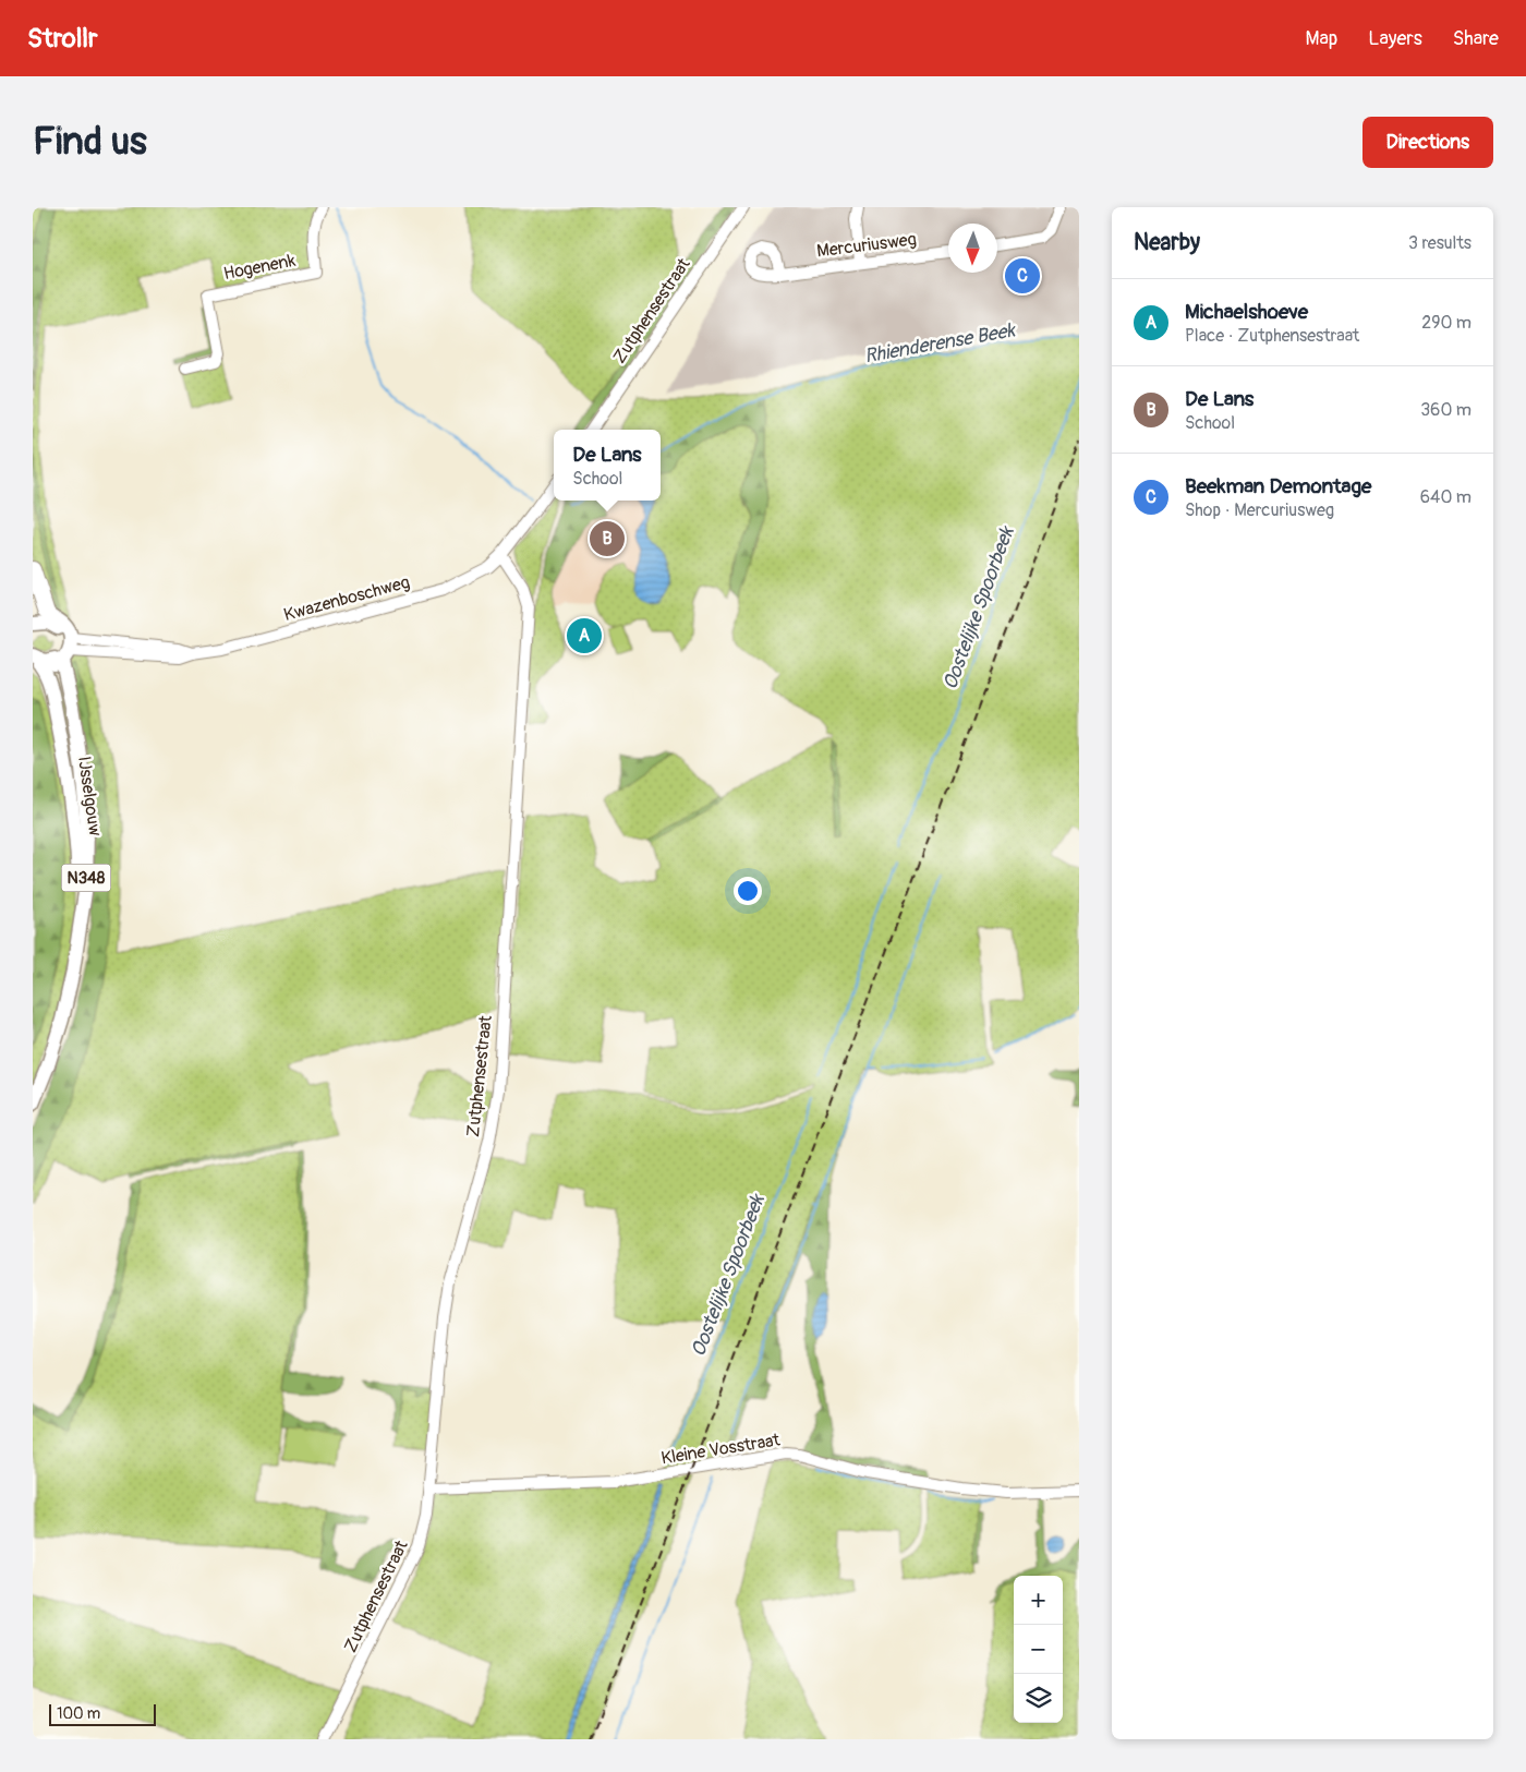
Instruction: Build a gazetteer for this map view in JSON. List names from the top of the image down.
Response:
{
  "streets": {
    "main road": ["IJsselgouw", "N348"],
    "street": [
      "Mercuriusweg",
      "Hogenenk",
      "Zutphensestraat",
      "Kwazenboschweg",
      "Kleine Vosstraat"
    ]
  },
  "crossings": [
    ["Zutphensestraat", "Kwazenboschweg"],
    ["Zutphensestraat", "Kleine Vosstraat"],
    ["Kwazenboschweg", "IJsselgouw"]
  ],
  "water": ["Rhienderense Beek", "Oostelijke Spoorbeek"],
  "scale_bar": "100 m",
  "north": "bottom",
  "page": {
    "header": "Strollr",
    "nav": ["Map", "Layers", "Share"],
    "buttons": "Directions",
    "title": "Find us",
    "heading": ["Nearby", "3 results"],
    "pins": ["C", "B", "A"],
    "list": [
      {
        "mark": "A",
        "name": "Michaelshoeve",
        "note": "Place · Zutphensestraat",
        "value": "290 m"
      },
      {
        "mark": "B",
        "name": "De Lans",
        "note": "School",
        "value": "360 m"
      },
      {
        "mark": "C",
        "name": "Beekman Demontage",
        "note": "Shop · Mercuriusweg",
        "value": "640 m"
      }
    ],
    "popup": ["De Lans", "School"],
    "map_buttons": ["+", "−"],
    "scale": "100 m"
  }
}
